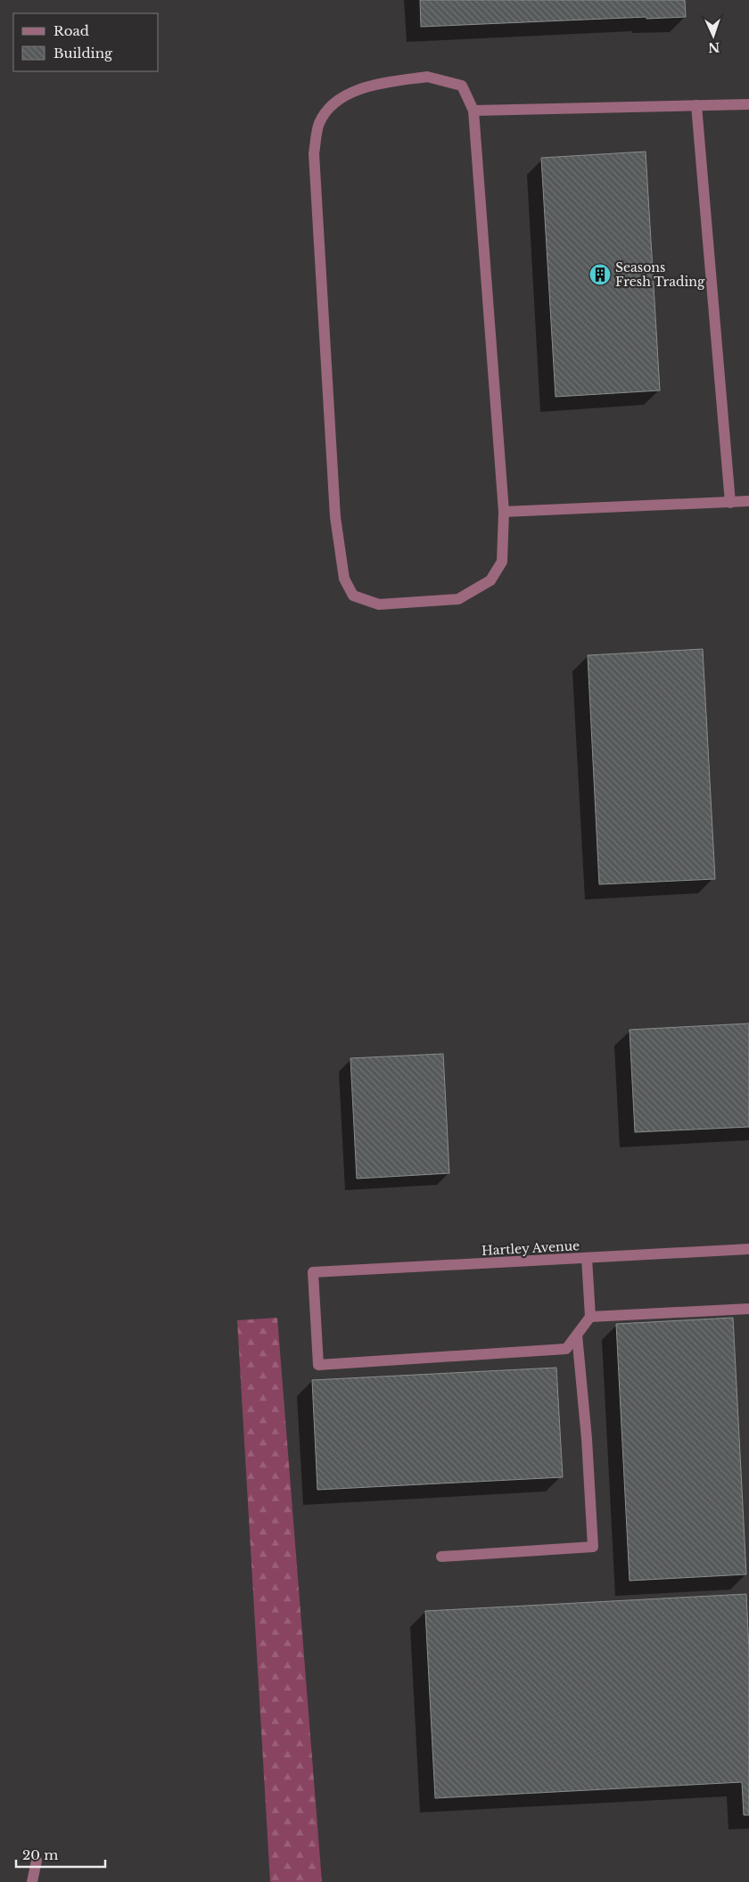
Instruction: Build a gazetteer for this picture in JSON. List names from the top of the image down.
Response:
{
  "streets": {
    "street": ["Hartley Avenue"]
  },
  "places": {
    "building": ["Seasons Fresh Trading"]
  },
  "legend": ["Road", "Building"],
  "scale_bar": "20 m",
  "north": "bottom"
}
